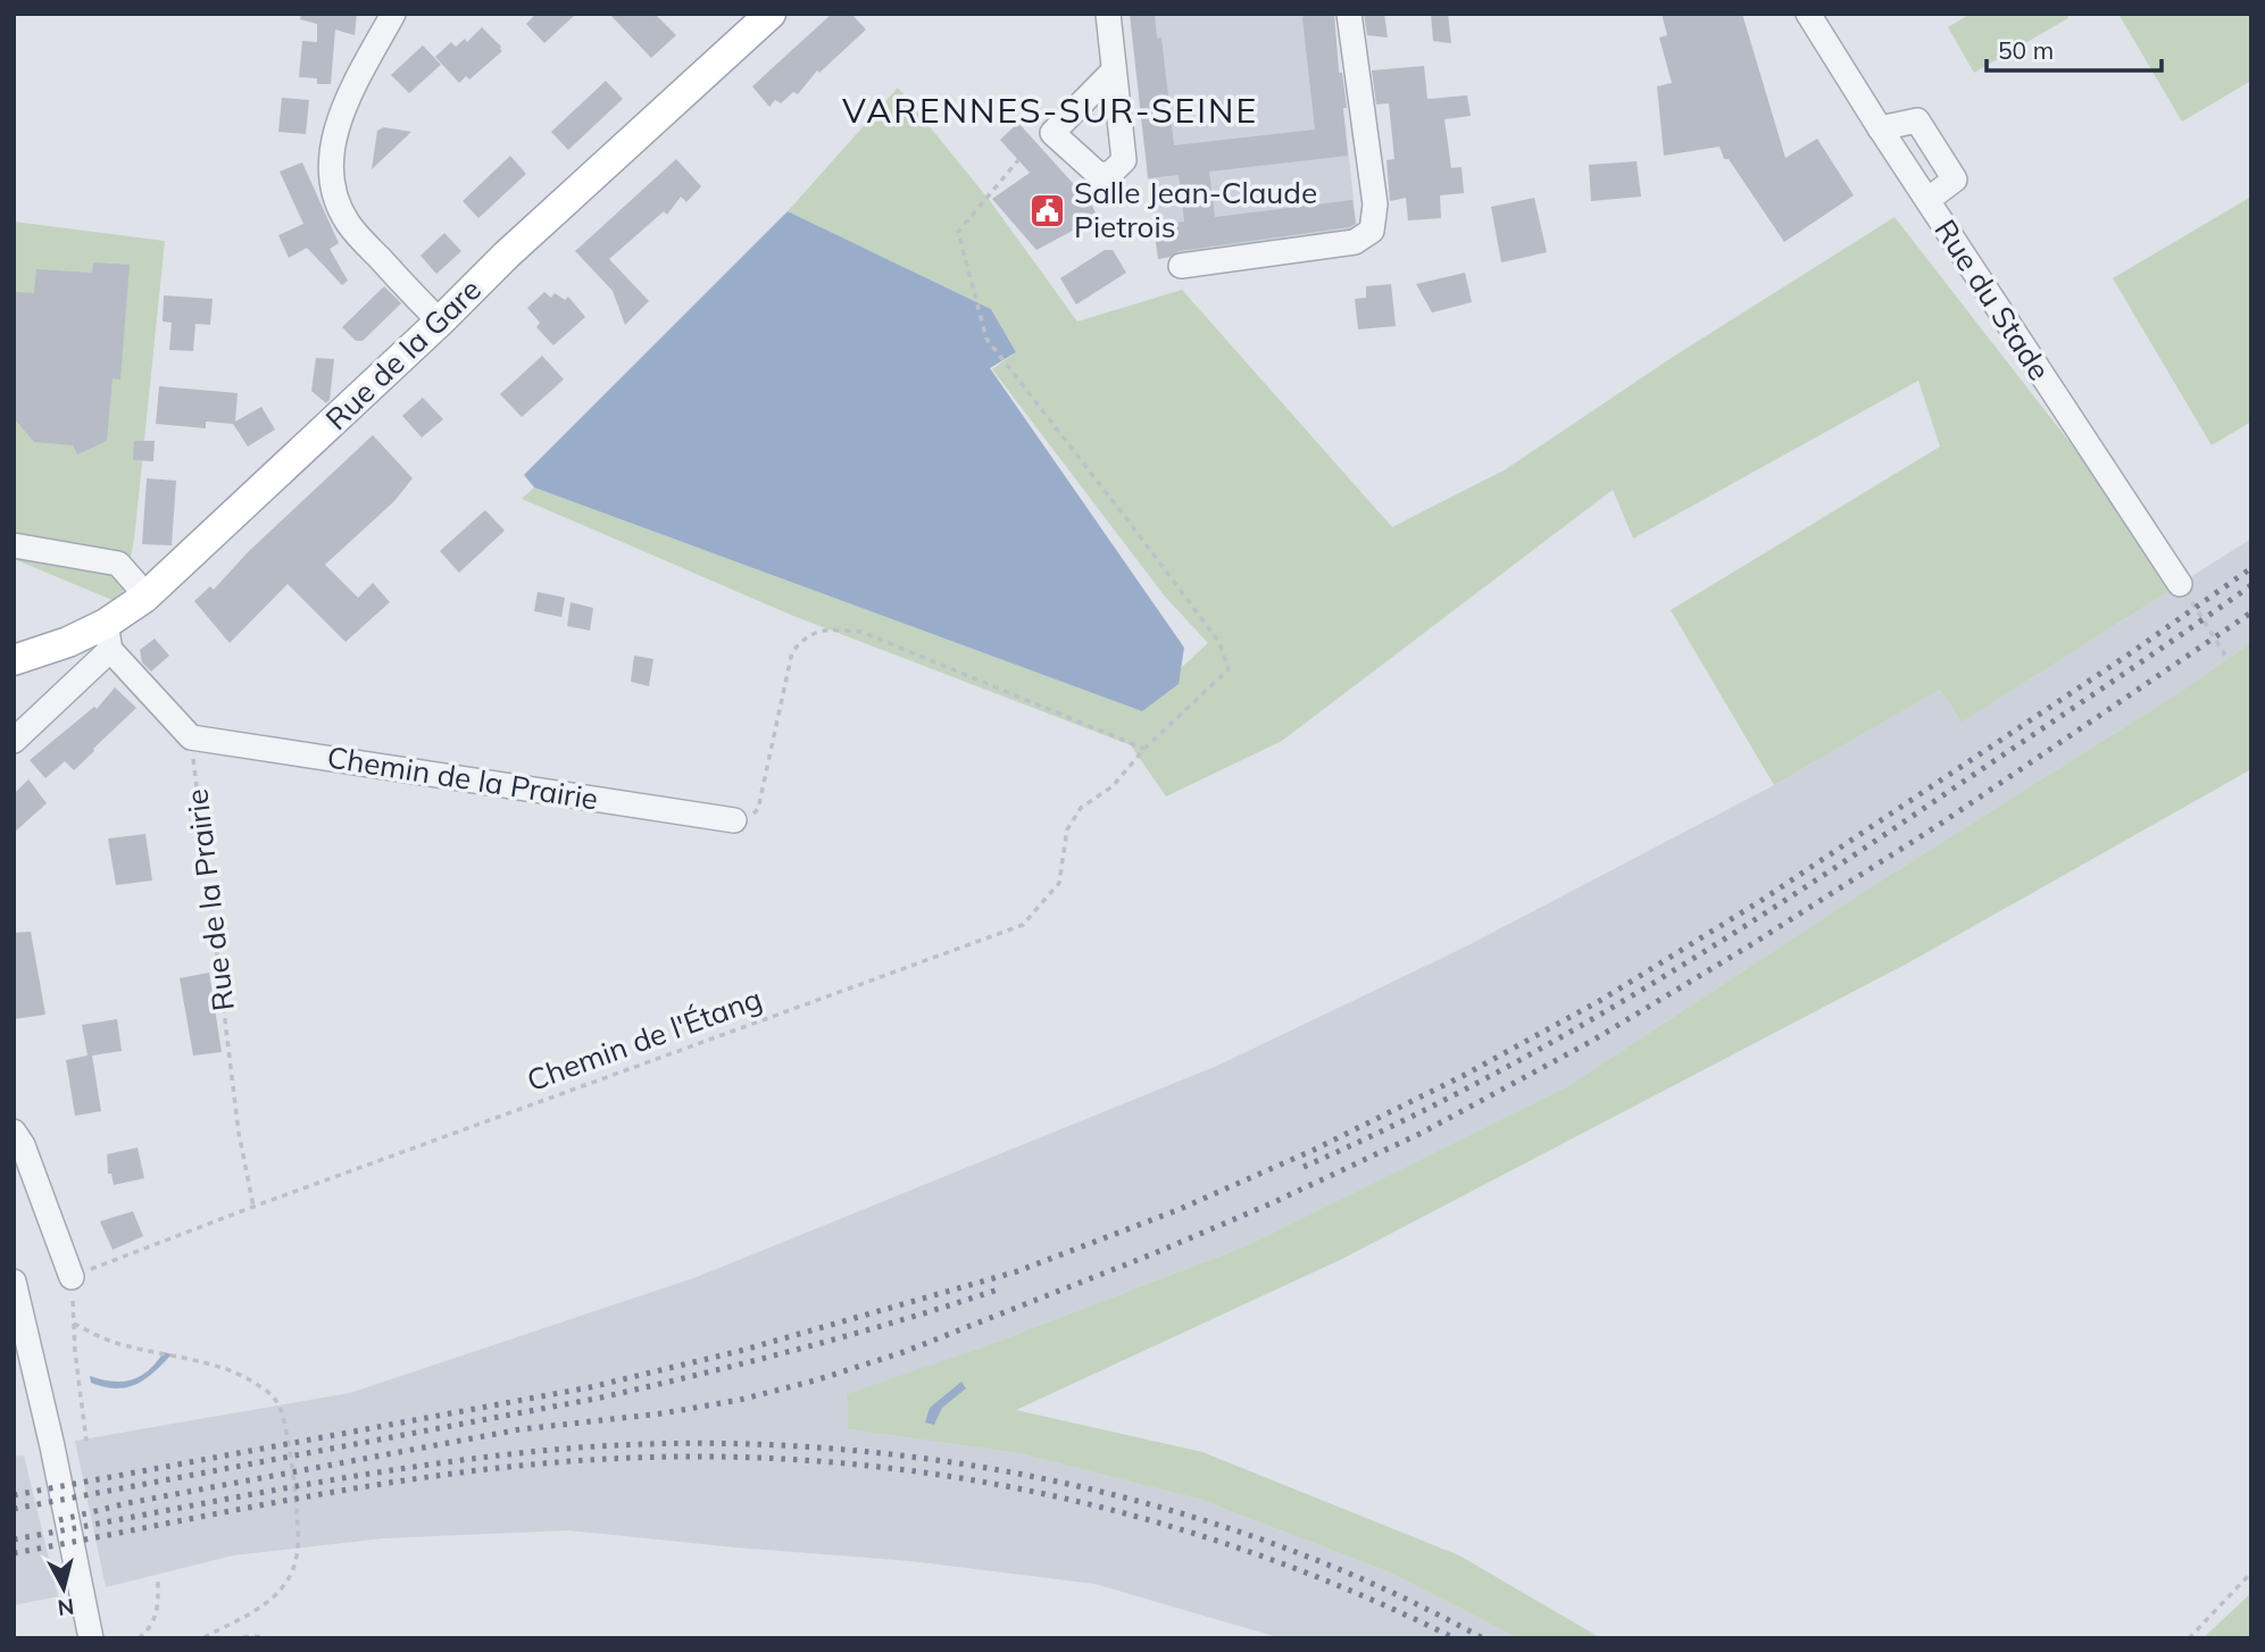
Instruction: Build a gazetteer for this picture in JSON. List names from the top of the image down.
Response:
{
  "streets": {
    "main road": ["Rue de la Gare"],
    "street": ["Rue du Stade", "Chemin de la Prairie"],
    "path": ["Rue de la Prairie", "Chemin de l'Étang"]
  },
  "crossings": [
    ["Chemin de la Prairie", "Rue de la Prairie"],
    ["Rue de la Prairie", "Chemin de l'Étang"]
  ],
  "districts": ["VARENNES-SUR-SEINE"],
  "places": {
    "public building": ["Salle Jean-Claude Pietrois"]
  },
  "scale_bar": "50 m",
  "north": "bottom"
}
